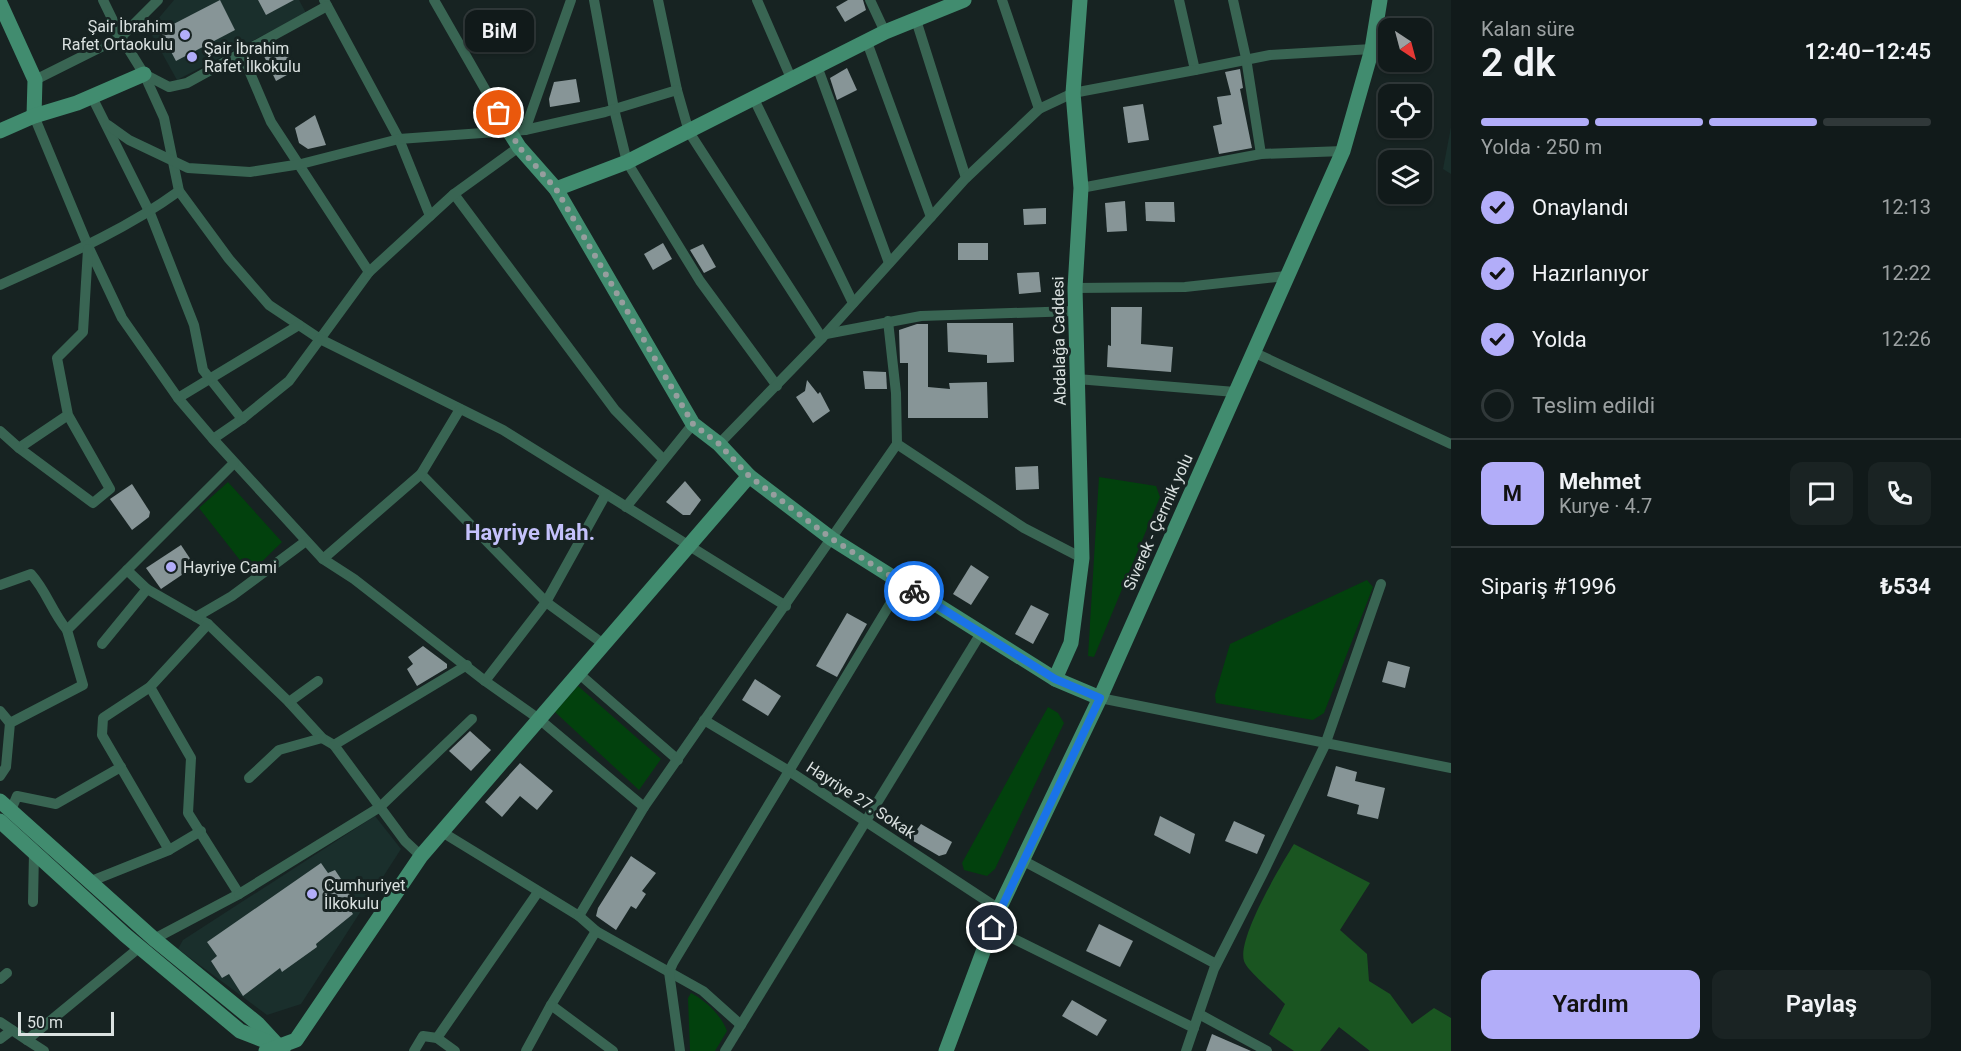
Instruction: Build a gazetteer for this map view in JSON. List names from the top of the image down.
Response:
{
  "streets": {
    "street": ["Abdalağa Caddesi", "Siverek - Çermik yolu", "Hayriye 27. Sokak"]
  },
  "crossings": [
    ["Siverek - Çermik yolu", "Hayriye 27. Sokak"]
  ],
  "districts": ["Hayriye Mah."],
  "places": [
    "Şair İbrahim Rafet Ortaokulu",
    "Şair İbrahim Rafet İlkokulu",
    "BiM",
    "Hayriye Cami",
    "Cumhuriyet İlkokulu"
  ],
  "scale_bar": "50 m",
  "north": "bottom right",
  "page": {
    "heading": ["2 dk", "Kalan süre", "12:40–12:45"],
    "panel": [
      "Mehmet",
      "Kurye · 4.7",
      "Sipariş #1996",
      "₺534"
    ],
    "bubble": "BiM",
    "bar": "Yolda · 250 m",
    "list": [
      ["Onaylandı", "12:13"],
      ["Hazırlanıyor", "12:22"],
      ["Yolda", "12:26"],
      "Teslim edildi"
    ],
    "round": "M",
    "buttons": ["Yardım", "Paylaş"],
    "scale": "50 m"
  }
}
